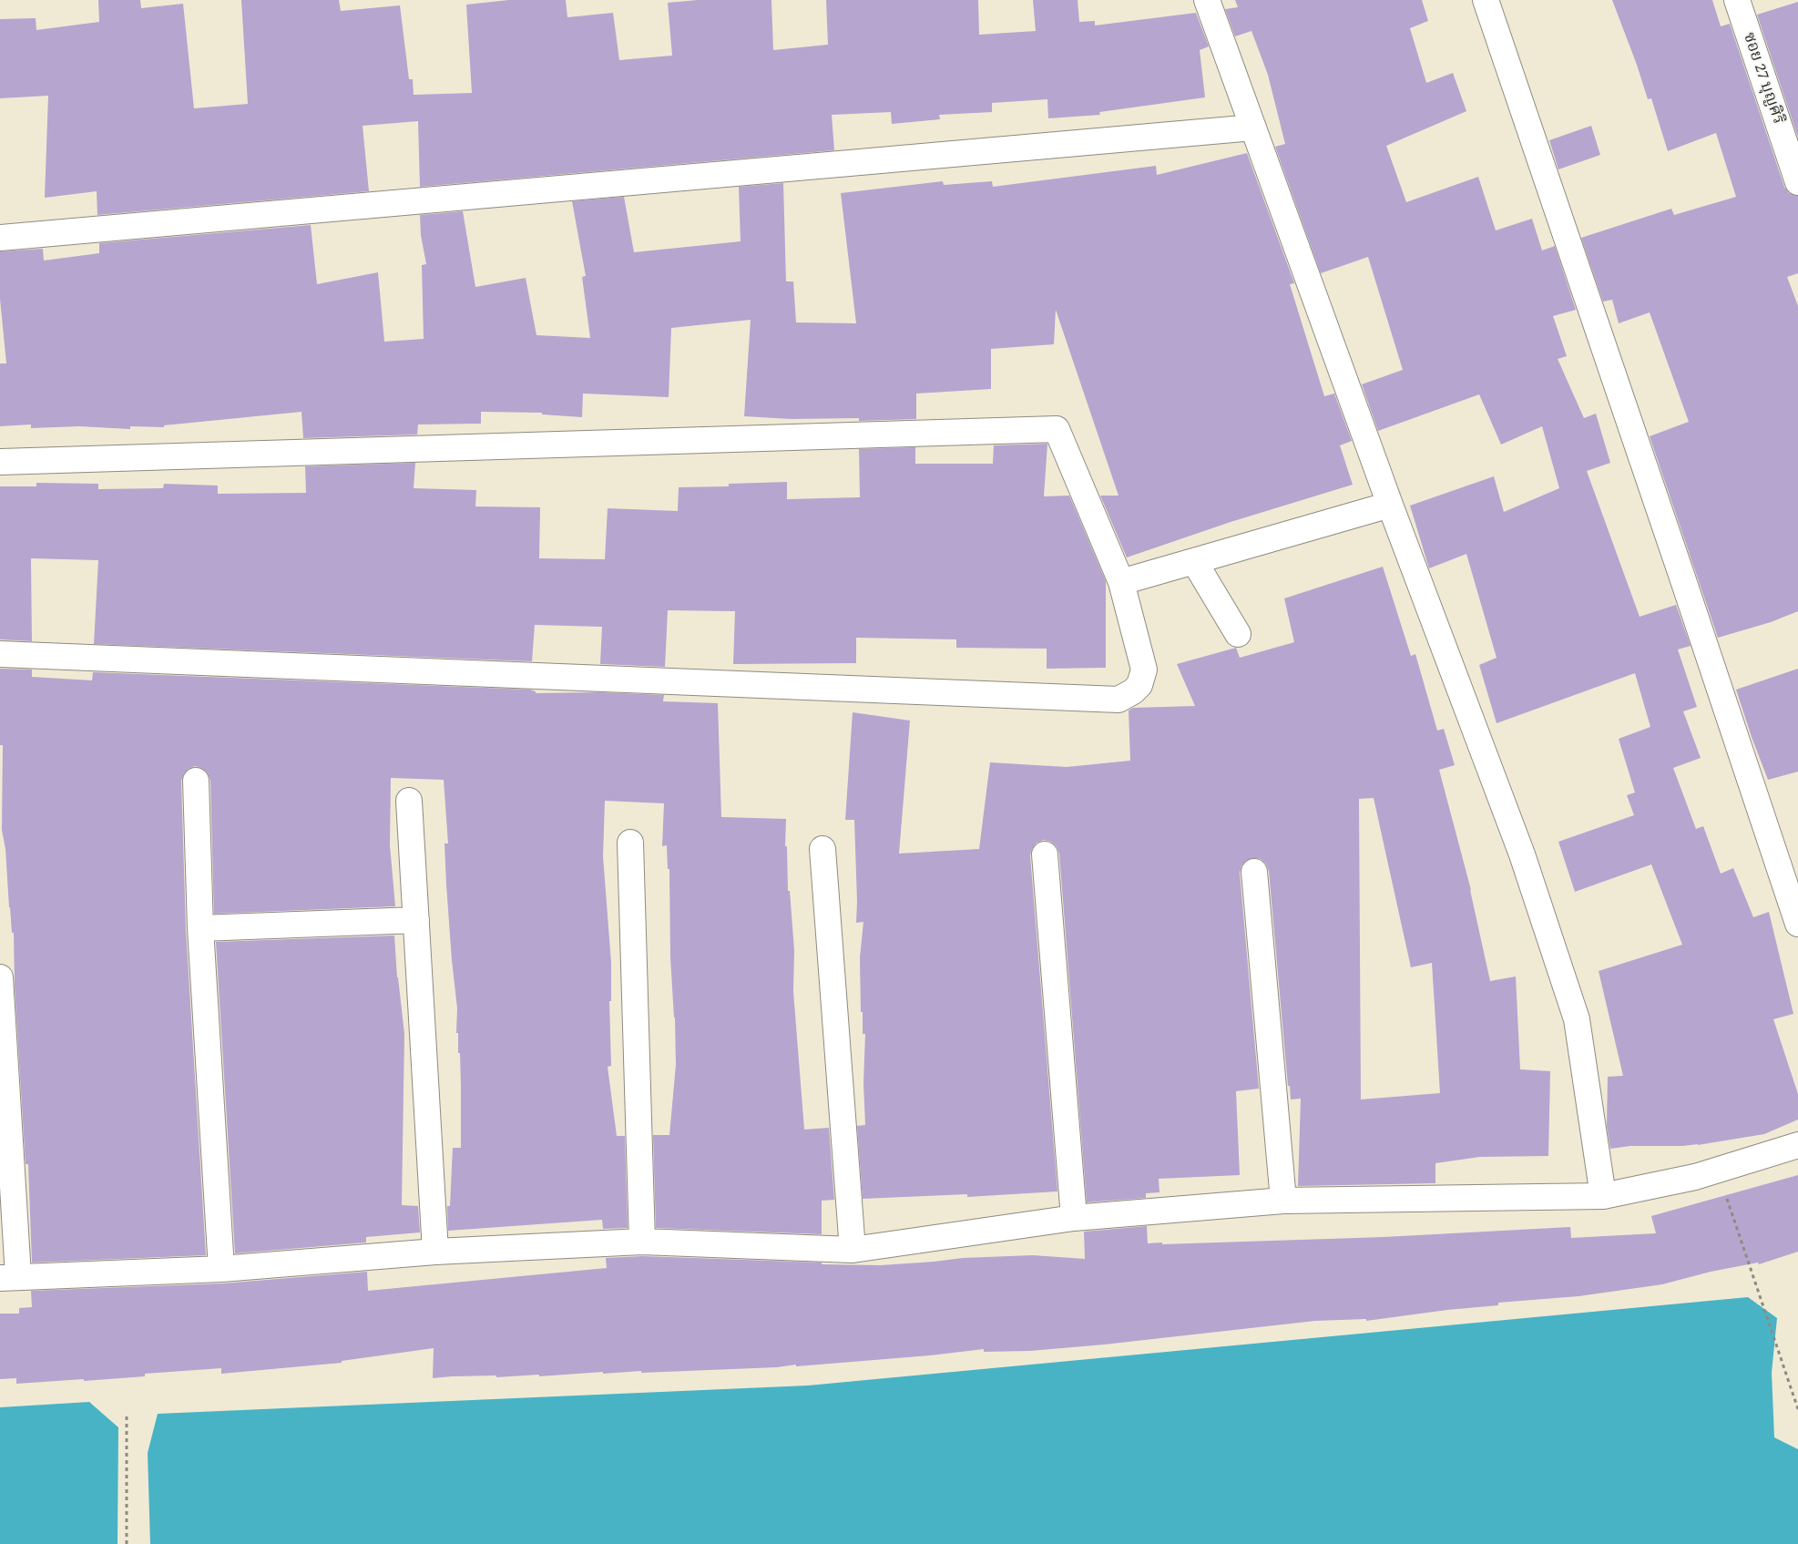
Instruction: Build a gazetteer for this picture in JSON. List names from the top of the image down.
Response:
{
  "streets": {
    "street": ["ซอย 27 บุญศิริ"]
  }
}
